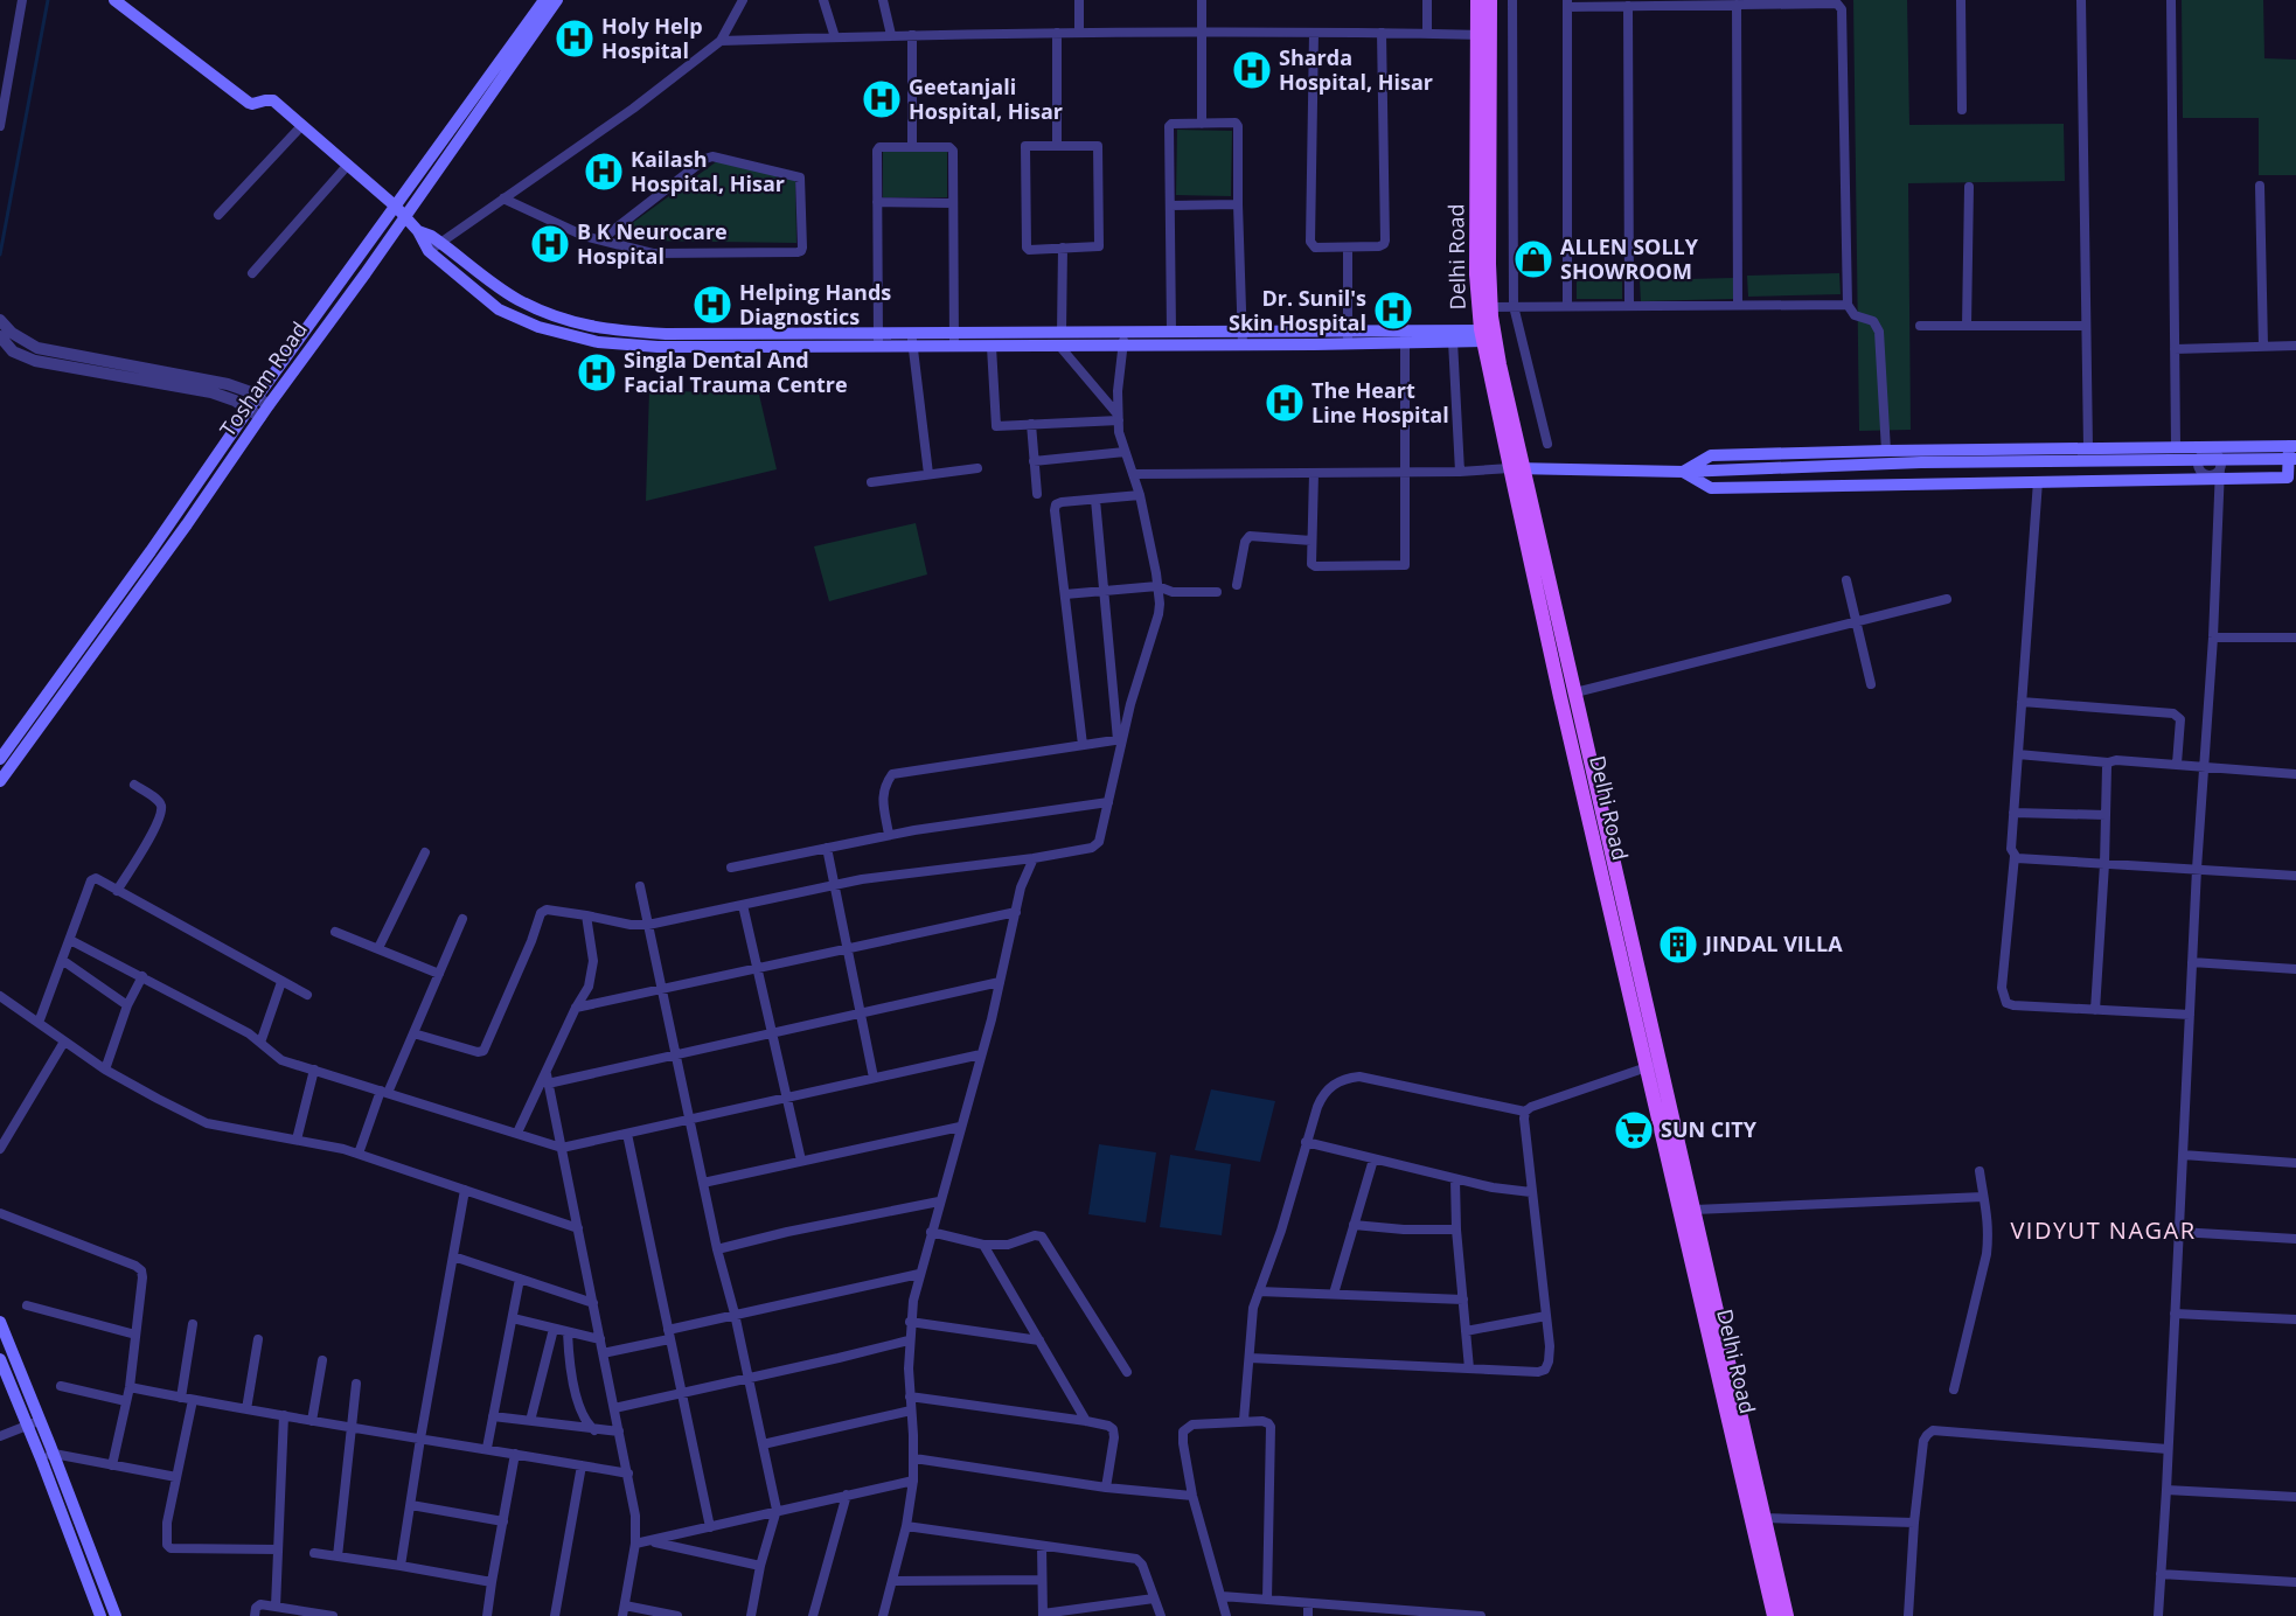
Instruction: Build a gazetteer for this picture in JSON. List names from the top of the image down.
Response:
{
  "streets": {
    "main road": ["Delhi Road", "Tosham Road"]
  },
  "districts": ["VIDYUT NAGAR"],
  "places": {
    "hospital": [
      "Holy Help Hospital",
      "Sharda Hospital, Hisar",
      "Geetanjali Hospital, Hisar",
      "Kailash Hospital, Hisar",
      "B K Neurocare Hospital",
      "Helping Hands Diagnostics",
      "Dr. Sunil's Skin Hospital",
      "Singla Dental And Facial Trauma Centre",
      "The Heart Line Hospital"
    ],
    "shop": ["ALLEN SOLLY SHOWROOM"],
    "building": ["JINDAL VILLA"],
    "supermarket": ["SUN CITY"]
  }
}
